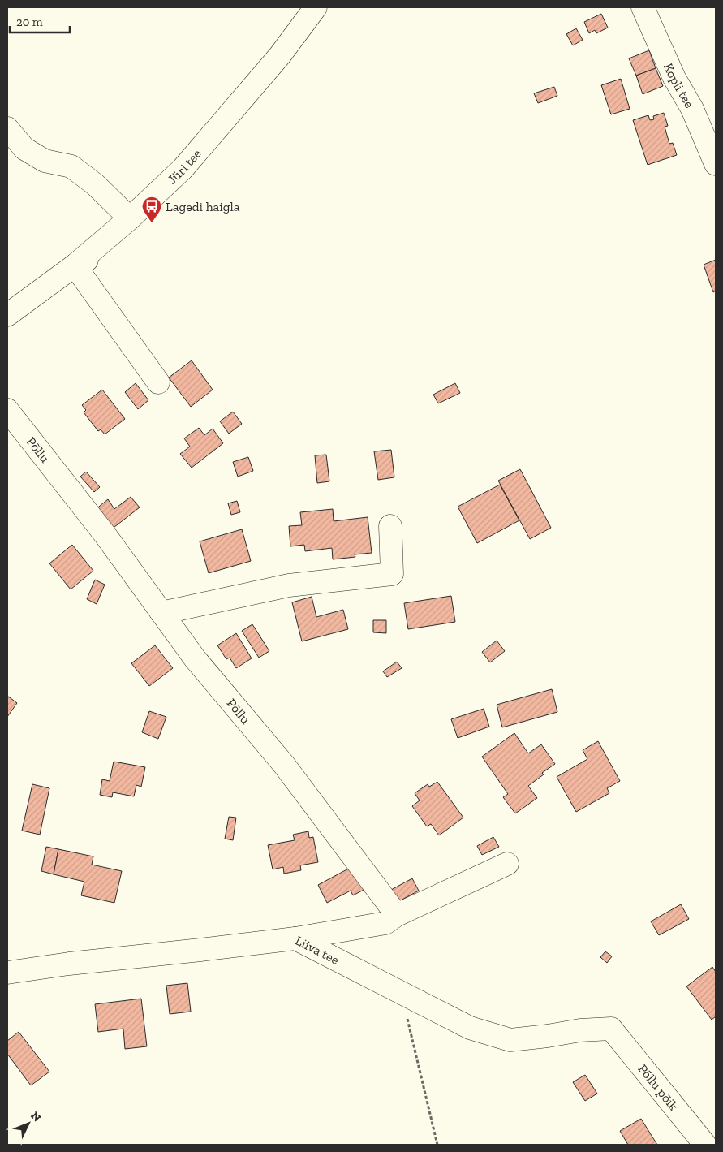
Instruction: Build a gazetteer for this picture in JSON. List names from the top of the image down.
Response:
{
  "streets": {
    "street": [
      "Kopli tee",
      "Jüri tee",
      "Põllu",
      "Liiva tee",
      "Põllu põik"
    ]
  },
  "crossings": [
    ["Liiva tee", "Põllu põik"]
  ],
  "places": {
    "bus stop": ["Lagedi haigla"]
  },
  "scale_bar": "20 m",
  "north": "top right"
}
